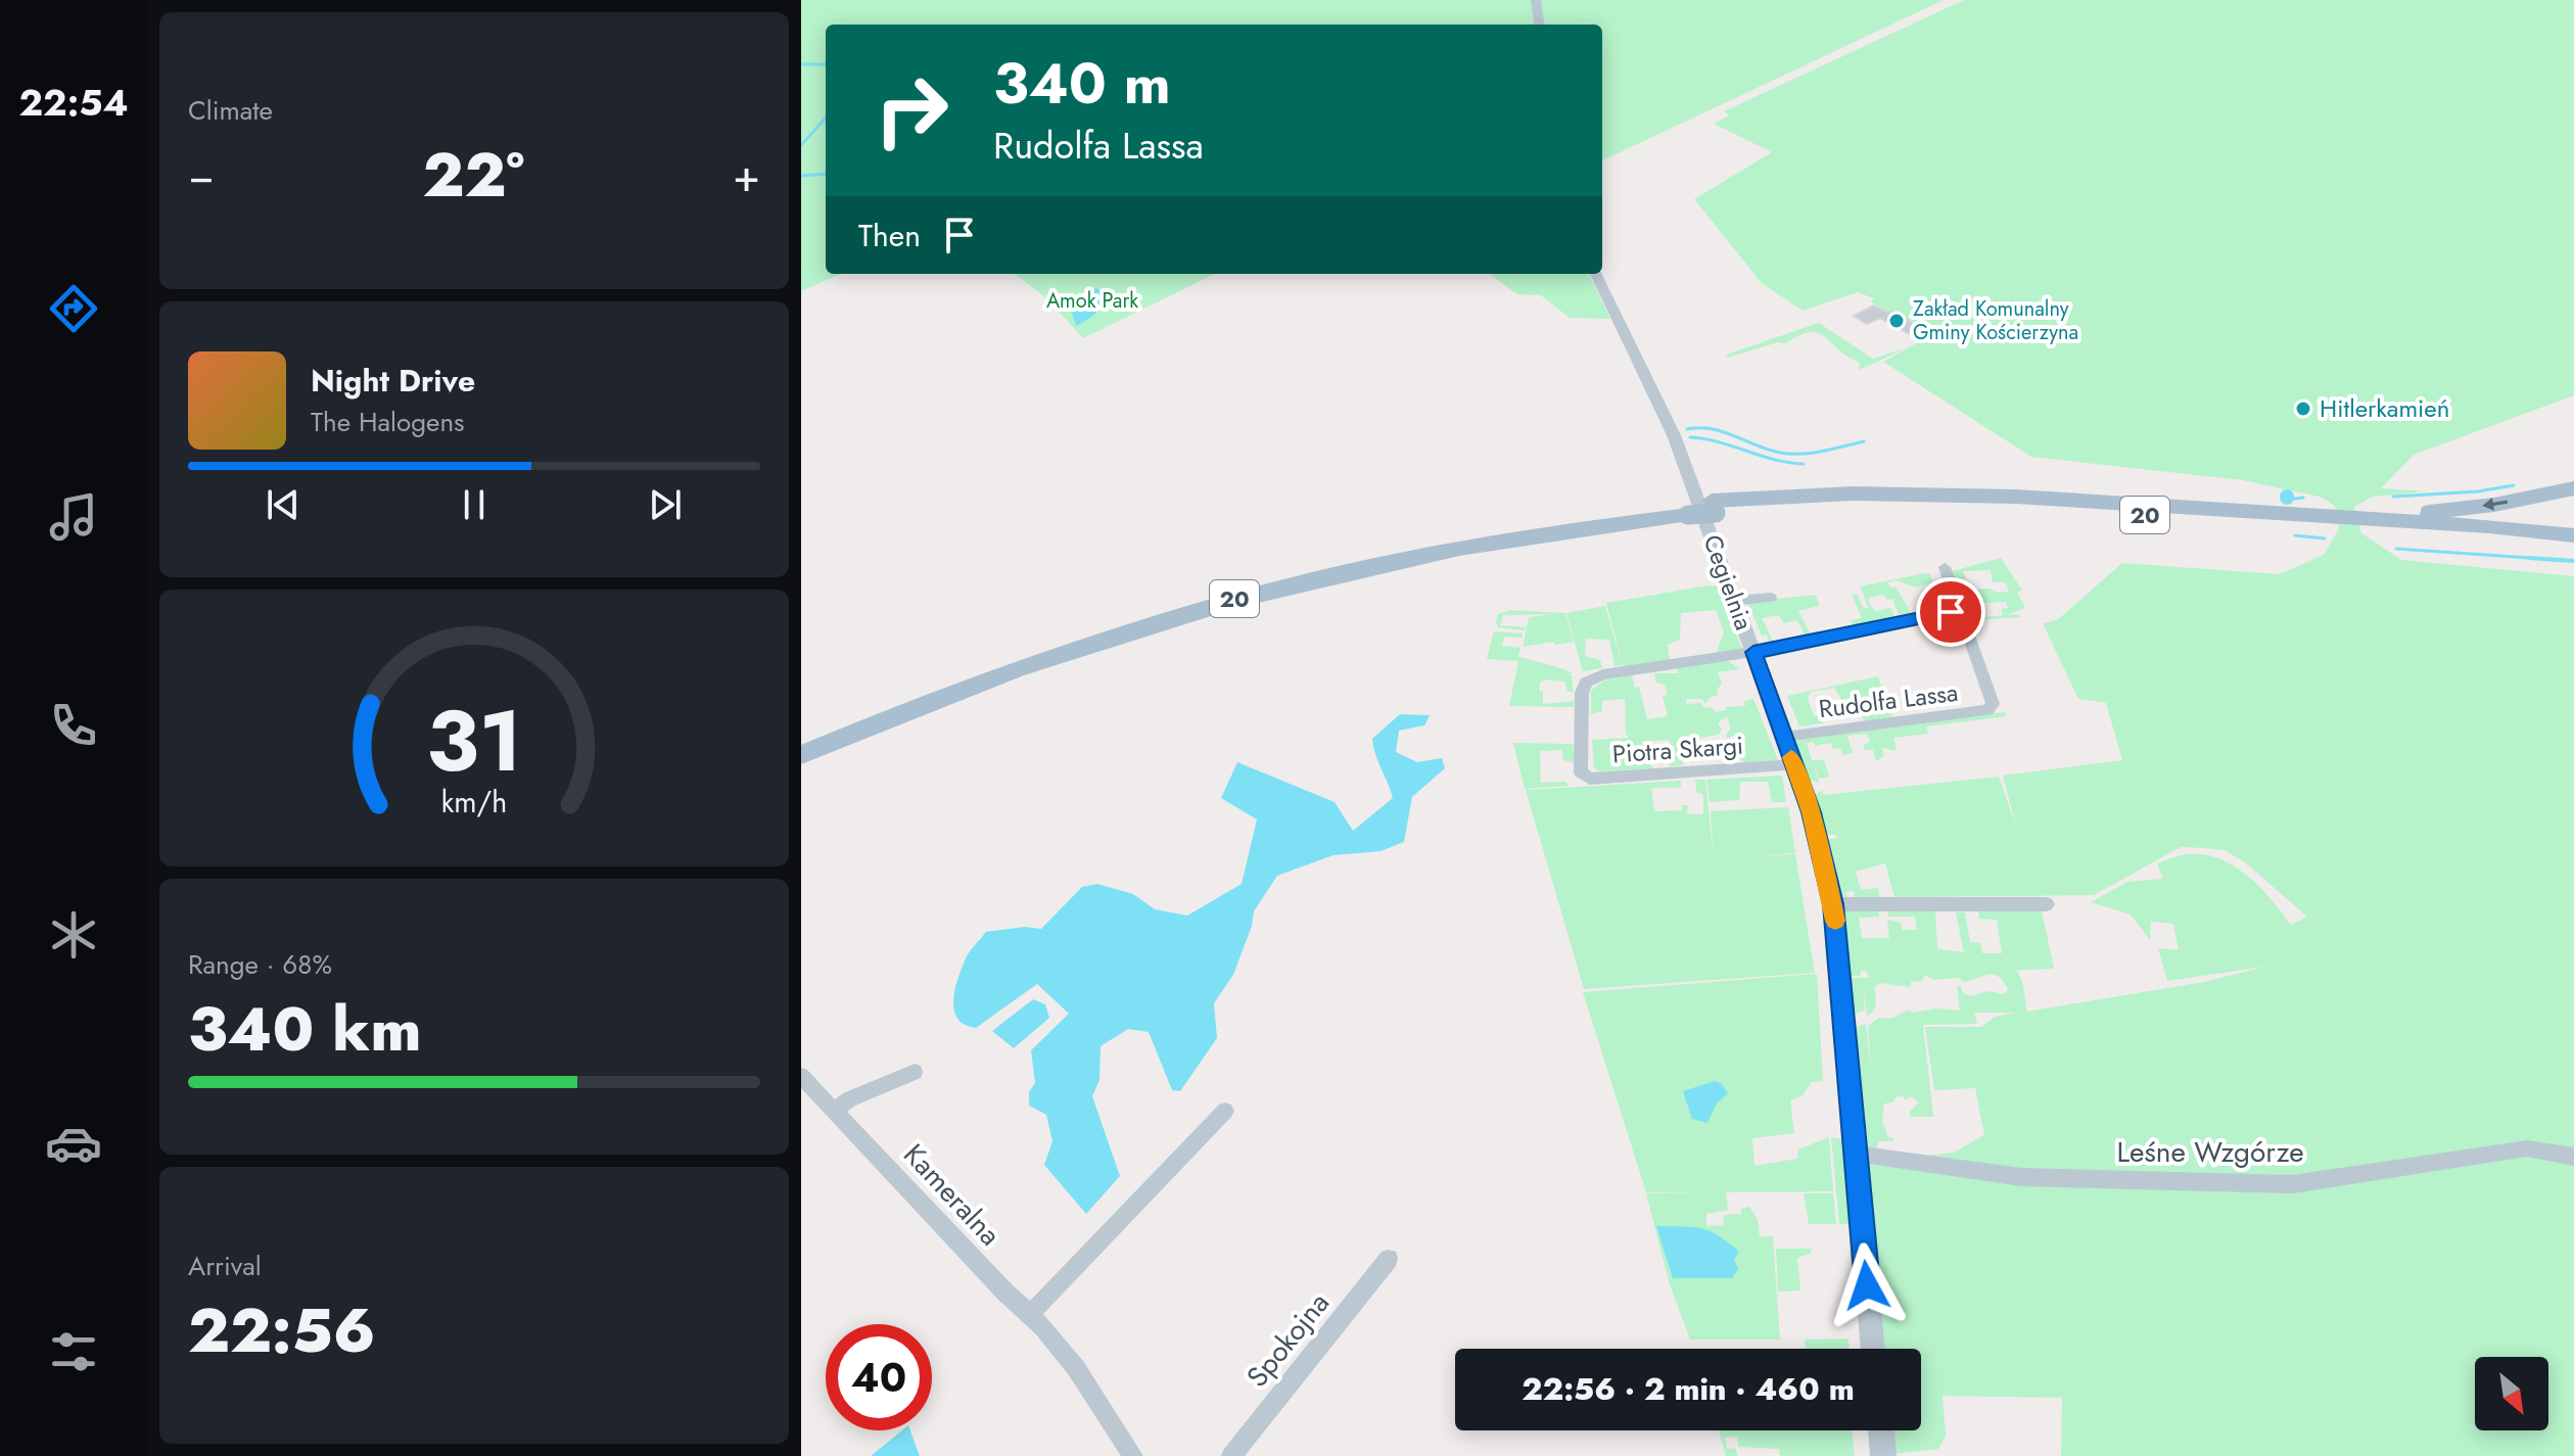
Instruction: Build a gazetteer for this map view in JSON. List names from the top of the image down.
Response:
{
  "streets": {
    "main road": ["20"],
    "street": [
      "Cegielnia",
      "Rudolfa Lassa",
      "Piotra Skargi",
      "Leśne Wzgórze",
      "Kameralna",
      "Spokojna"
    ]
  },
  "crossings": [
    ["Cegielnia", "Rudolfa Lassa"],
    ["Cegielnia", "Piotra Skargi"],
    ["Cegielnia", "Leśne Wzgórze"]
  ],
  "parks": ["Amok Park"],
  "places": ["Zakład Komunalny Gminy Kościerzyna", "Hitlerkamień"],
  "north": "bottom right",
  "page": {
    "tabs": "22:54",
    "tile": [
      "Climate",
      ["Range · 68%", "340 km"],
      ["Arrival", "22:56"]
    ],
    "turn": ["340 m", "Rudolfa Lassa"],
    "heat": ["−", "22°", "+"],
    "then": "Then",
    "song": ["Night Drive", "The Halogens"],
    "limit": "40",
    "trip": "22:56 · 2 min · 460 m",
    "gauge": ["31", "km/h"]
  }
}
